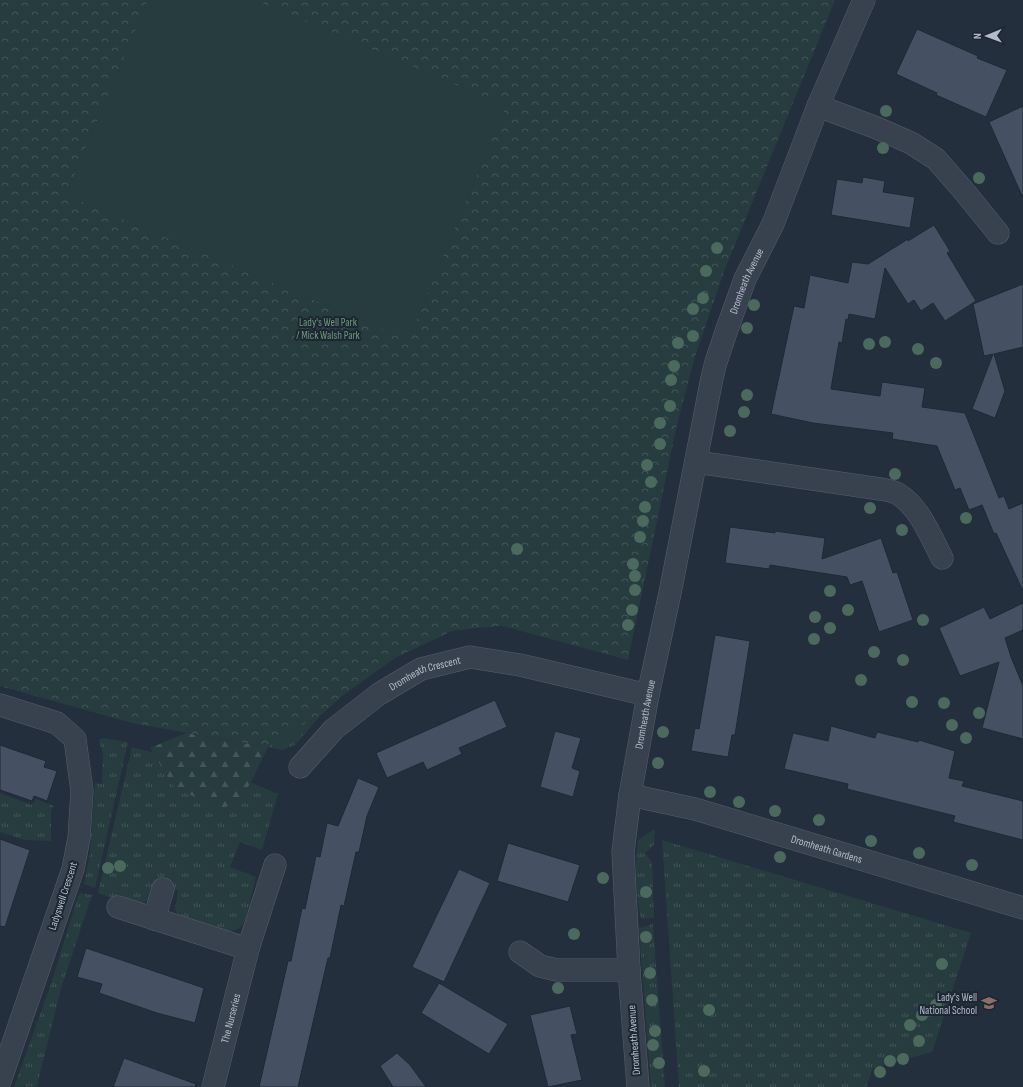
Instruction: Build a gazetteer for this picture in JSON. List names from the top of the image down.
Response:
{
  "streets": {
    "street": [
      "Dromheath Avenue",
      "Dromheath Crescent",
      "Dromheath Gardens",
      "Ladyswell Crescent",
      "The Nurseries"
    ]
  },
  "crossings": [
    ["Dromheath Avenue", "Dromheath Crescent"],
    ["Dromheath Avenue", "Dromheath Gardens"]
  ],
  "parks": ["Lady's Well Park / Mick Walsh Park"],
  "places": {
    "school or university": ["Lady's Well National School"]
  },
  "north": "left"
}
